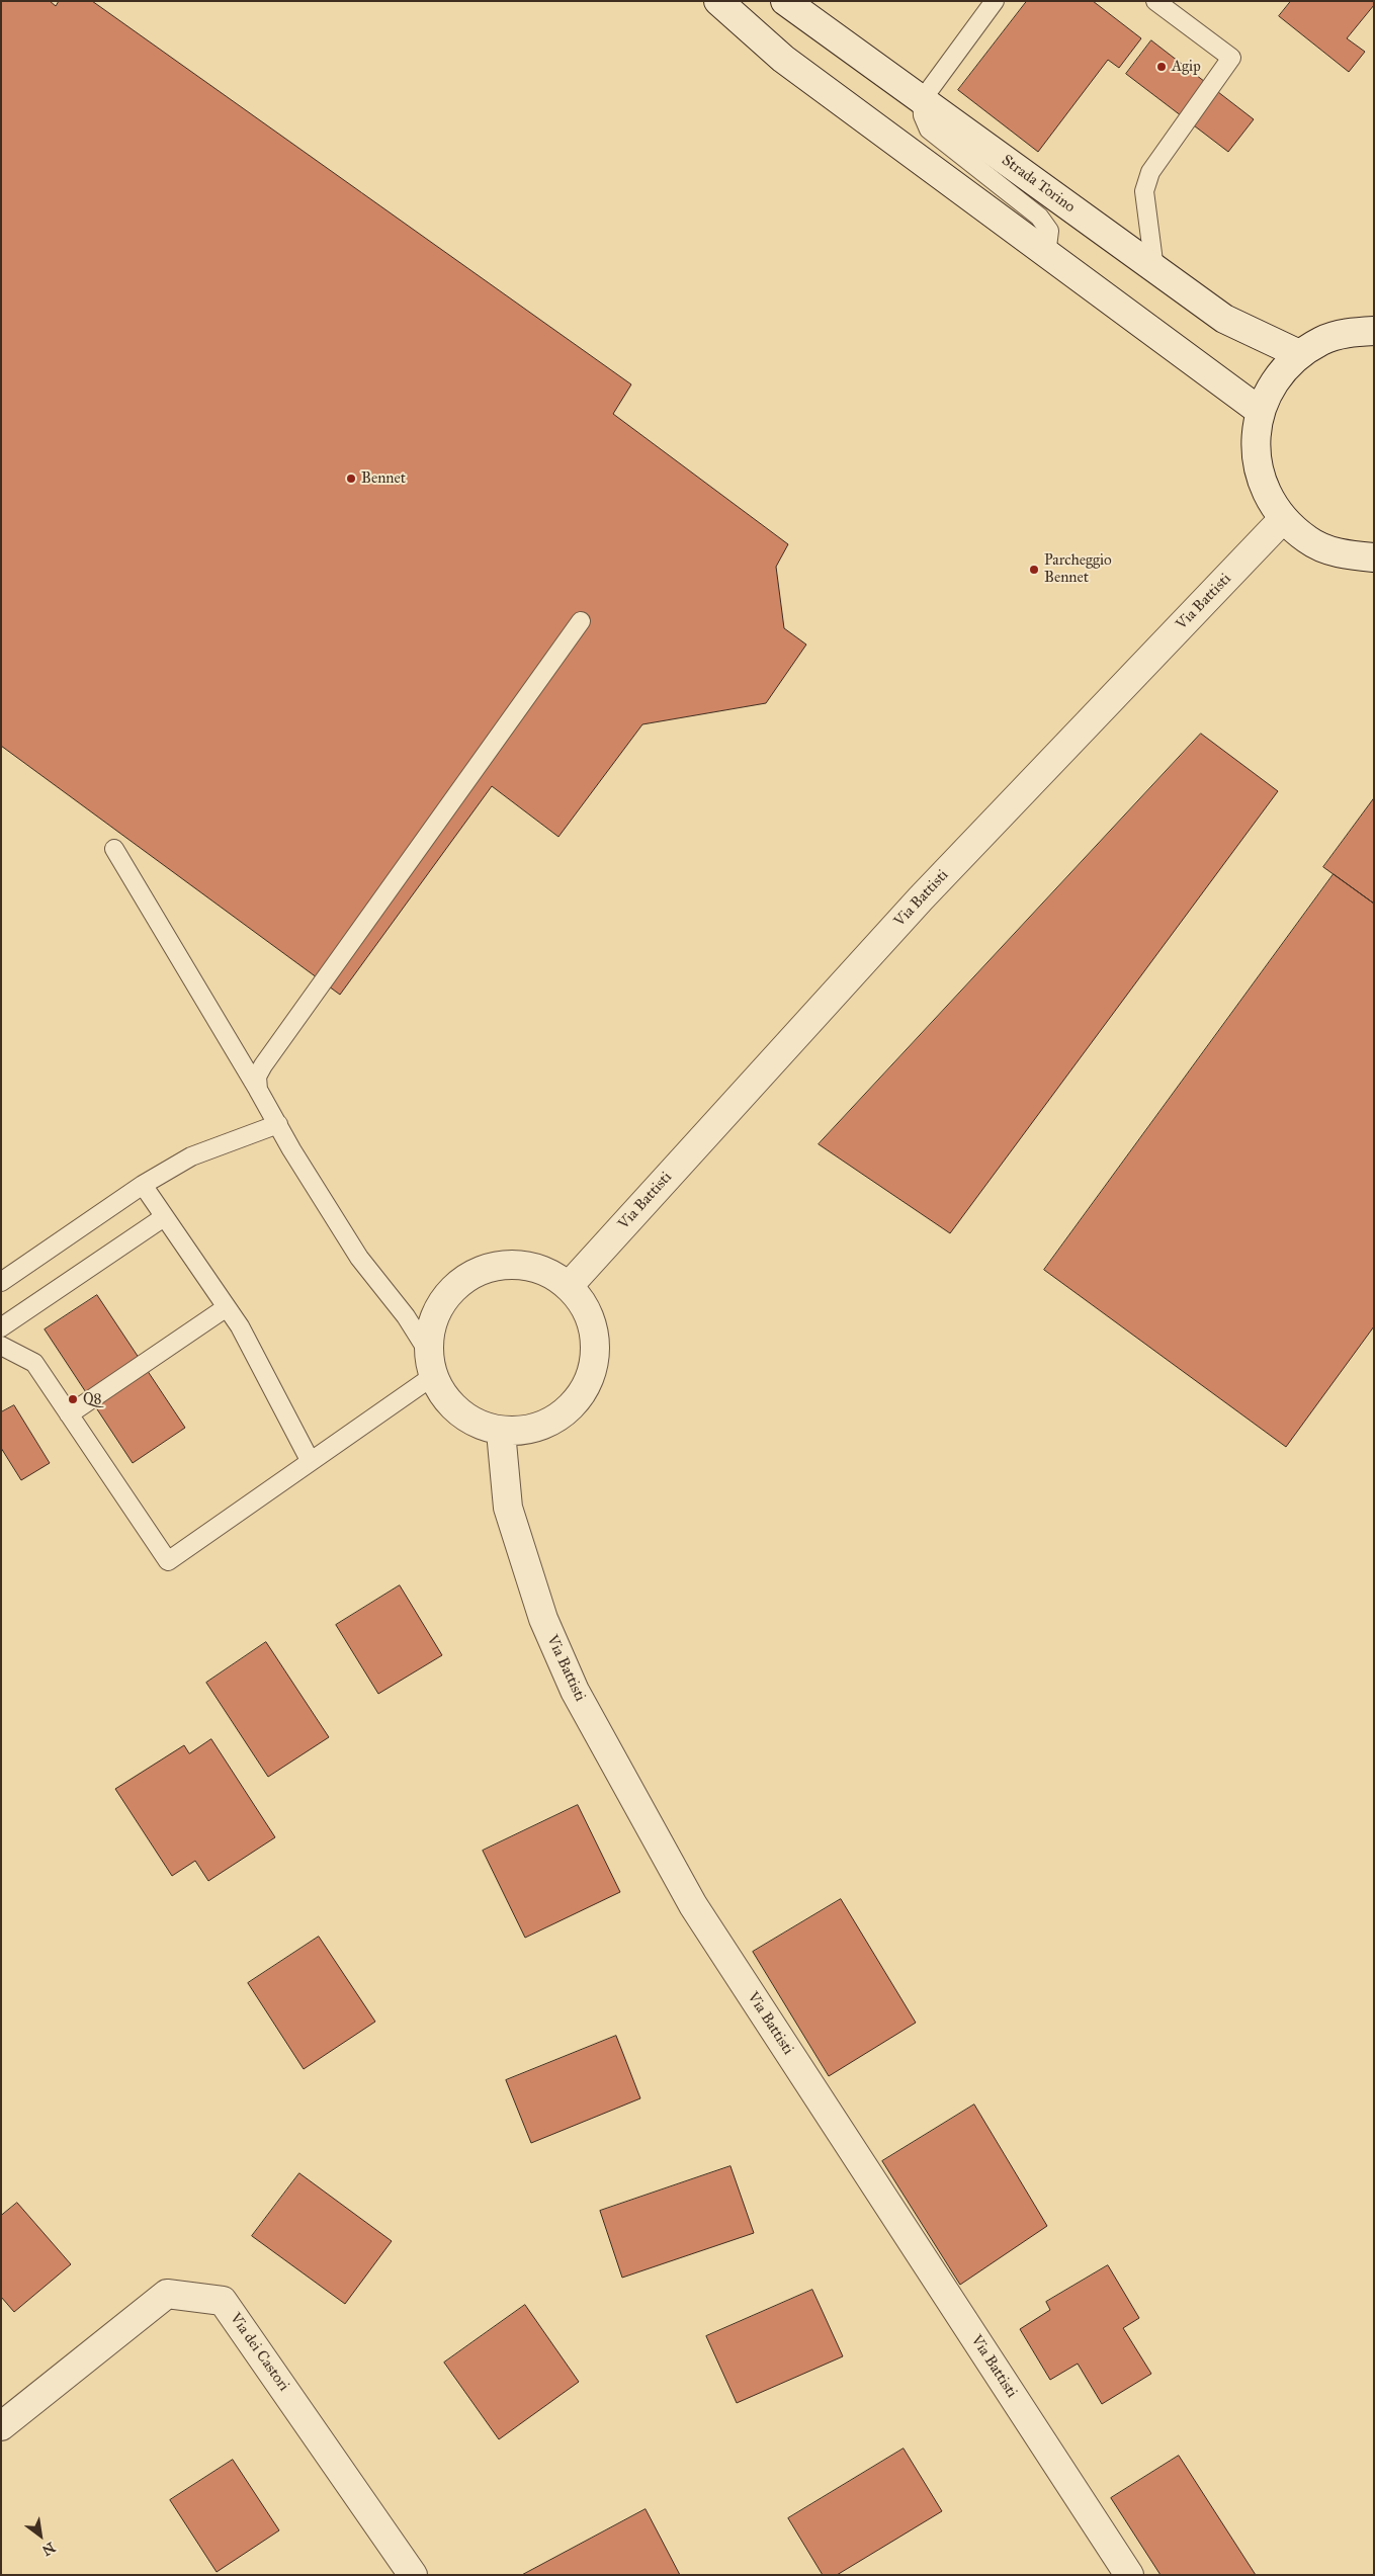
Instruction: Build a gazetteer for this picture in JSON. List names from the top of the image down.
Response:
{
  "streets": {
    "street": ["Strada Torino", "Via Battisti", "Via dei Castori"]
  },
  "places": [
    "Agip",
    "Bennet",
    "Parcheggio Bennet",
    "Q8"
  ],
  "north": "bottom right"
}
